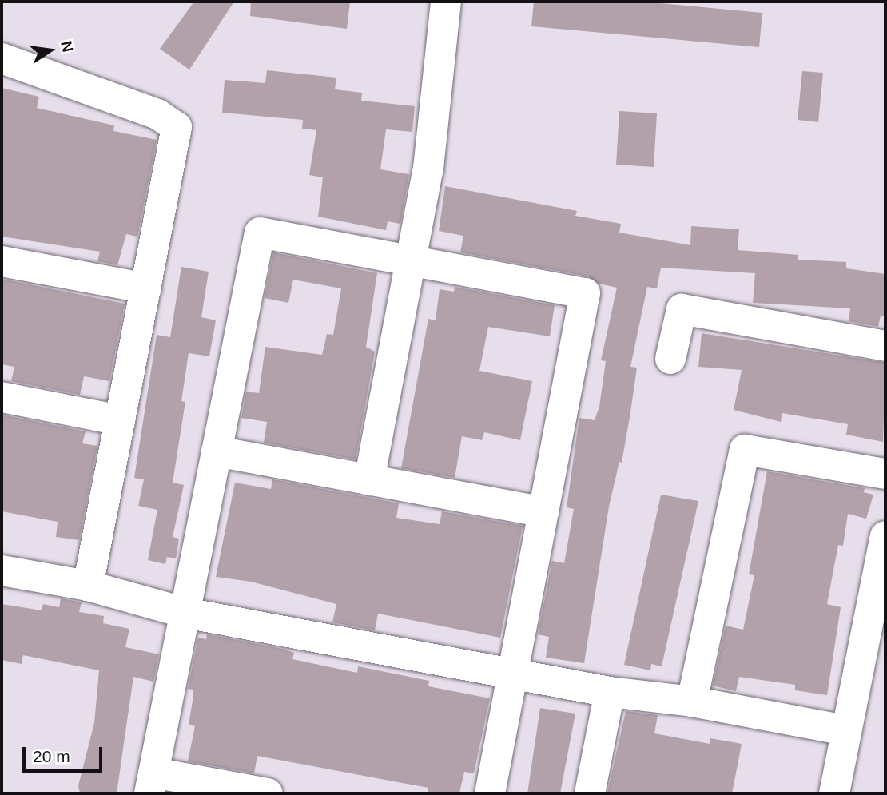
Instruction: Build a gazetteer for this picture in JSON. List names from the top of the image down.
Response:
{
  "scale_bar": "20 m",
  "north": "right"
}
